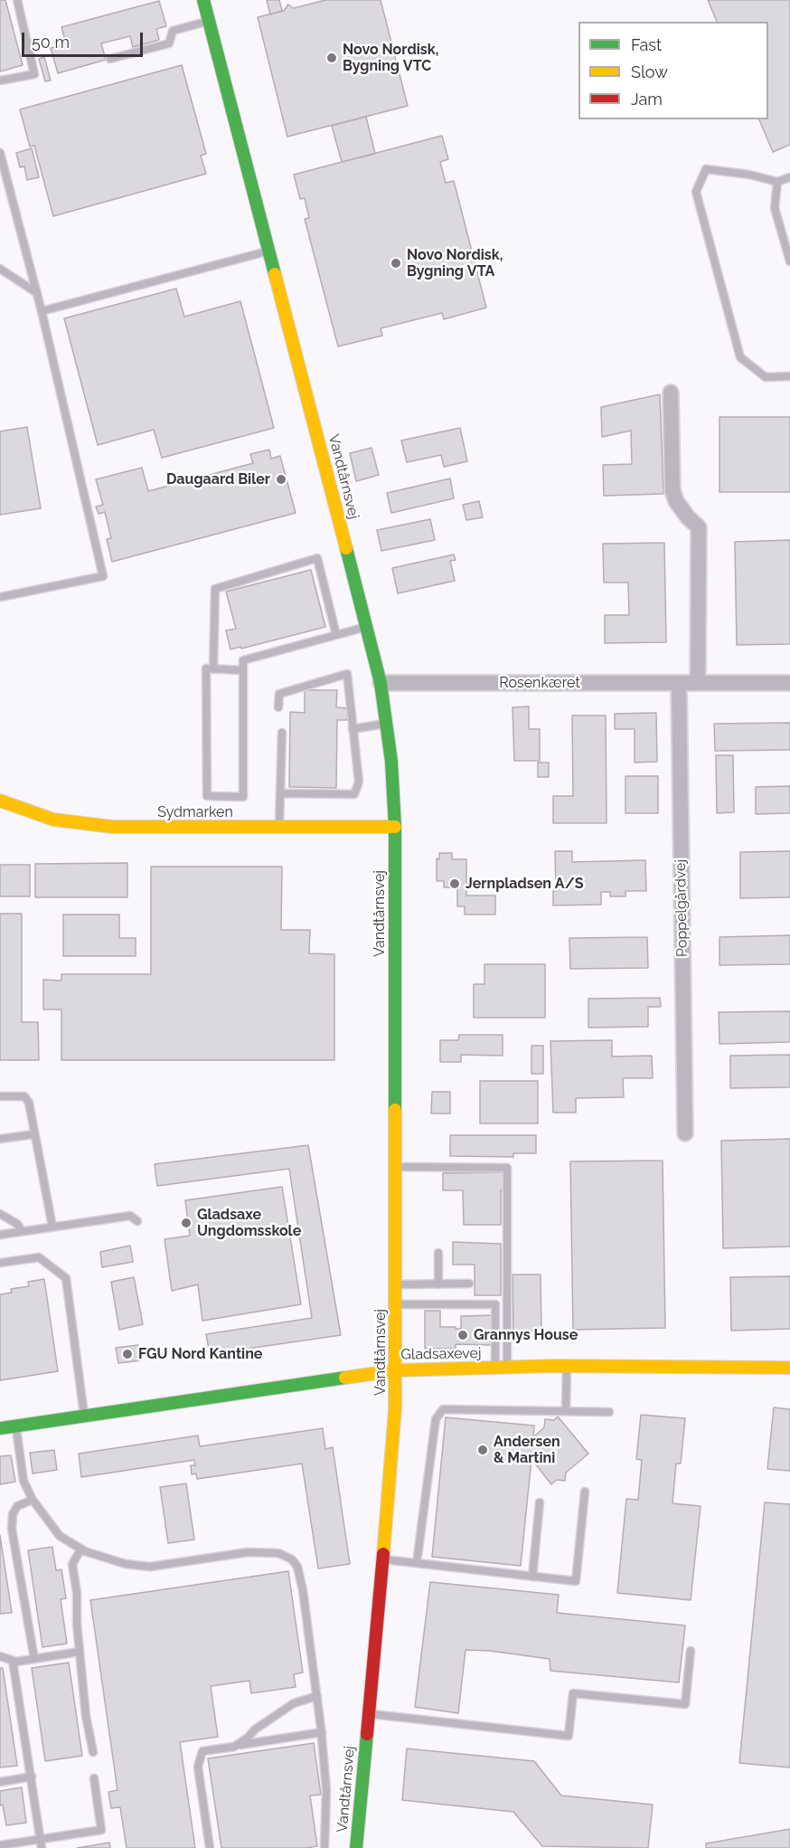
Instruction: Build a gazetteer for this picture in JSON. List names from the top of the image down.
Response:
{
  "streets": {
    "street": [
      "Vandtårnsvej",
      "Rosenkæret",
      "Sydmarken",
      "Poppelgårdvej",
      "Gladsaxevej"
    ]
  },
  "crossings": [
    ["Vandtårnsvej", "Rosenkæret"],
    ["Vandtårnsvej", "Sydmarken"],
    ["Vandtårnsvej", "Gladsaxevej"],
    ["Rosenkæret", "Poppelgårdvej"]
  ],
  "places": [
    "Novo Nordisk, Bygning VTC",
    "Novo Nordisk, Bygning VTA",
    "Daugaard Biler",
    "Jernpladsen A/S",
    "Gladsaxe Ungdomsskole",
    "Grannys House",
    "FGU Nord Kantine",
    "Andersen & Martini"
  ],
  "legend": ["Fast", "Slow", "Jam"],
  "scale_bar": "50 m"
}
